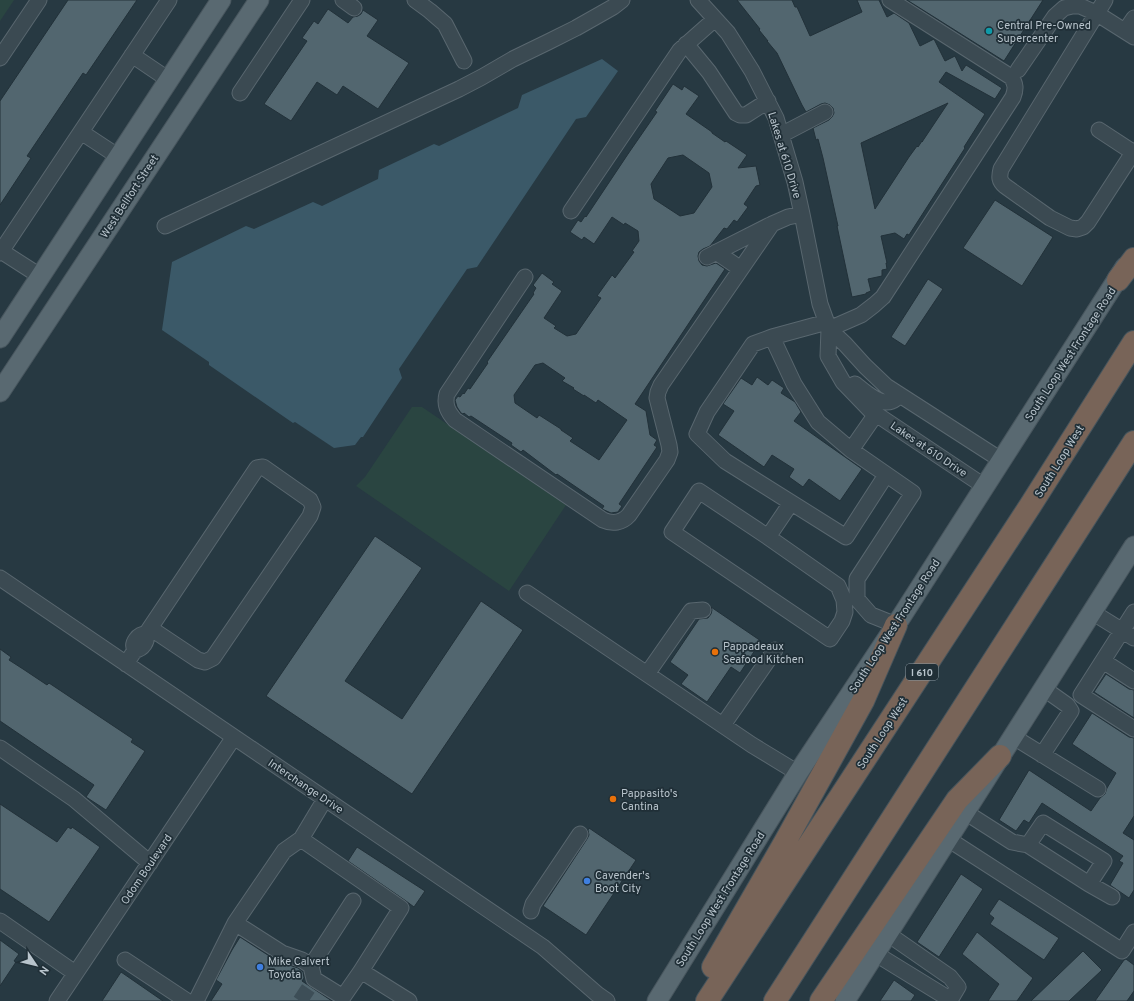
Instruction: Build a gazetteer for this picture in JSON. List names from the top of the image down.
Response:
{
  "streets": {
    "highway": ["South Loop West", "I 610"],
    "main road": ["West Bellfort Street", "South Loop West Frontage Road"],
    "street": ["Lakes at 610 Drive", "Interchange Drive", "Odom Boulevard"]
  },
  "crossings": [
    ["Lakes at 610 Drive", "South Loop West Frontage Road"],
    ["Interchange Drive", "Odom Boulevard"]
  ],
  "places": [
    "Central Pre-Owned Supercenter",
    "Pappadeaux Seafood Kitchen",
    "Pappasito's Cantina",
    "Cavender's Boot City",
    "Mike Calvert Toyota"
  ],
  "north": "bottom right"
}
